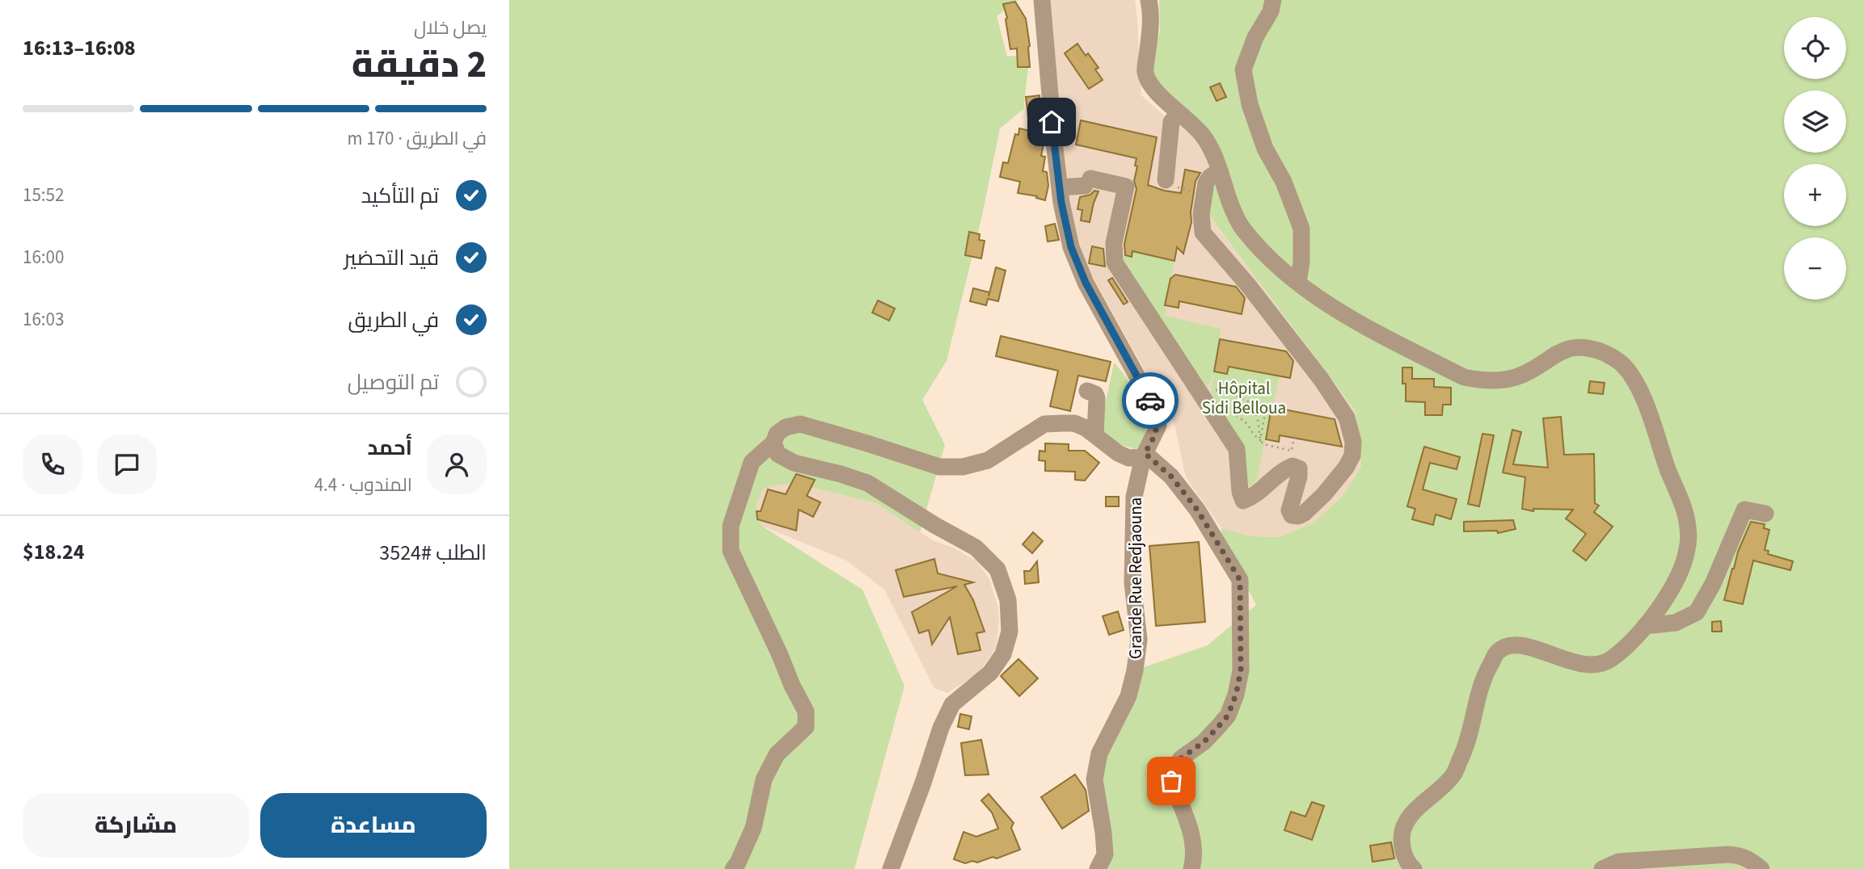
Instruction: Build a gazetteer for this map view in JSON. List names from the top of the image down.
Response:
{
  "streets": {
    "street": ["Grande Rue Redjaouna"]
  },
  "parks": ["Hôpital Sidi Belloua"],
  "page": {
    "heading": ["2 دقيقة", "يصل خلال", "16:08–16:13"],
    "panel": [
      "أحمد",
      "المندوب · 4.4",
      "الطلب #3524",
      "$18.24"
    ],
    "map_buttons": ["+", "−"],
    "bar": "في الطريق · 170 m",
    "list": [
      ["تم التأكيد", "15:52"],
      ["قيد التحضير", "16:00"],
      ["في الطريق", "16:03"],
      "تم التوصيل"
    ],
    "buttons": ["مساعدة", "مشاركة"]
  }
}
